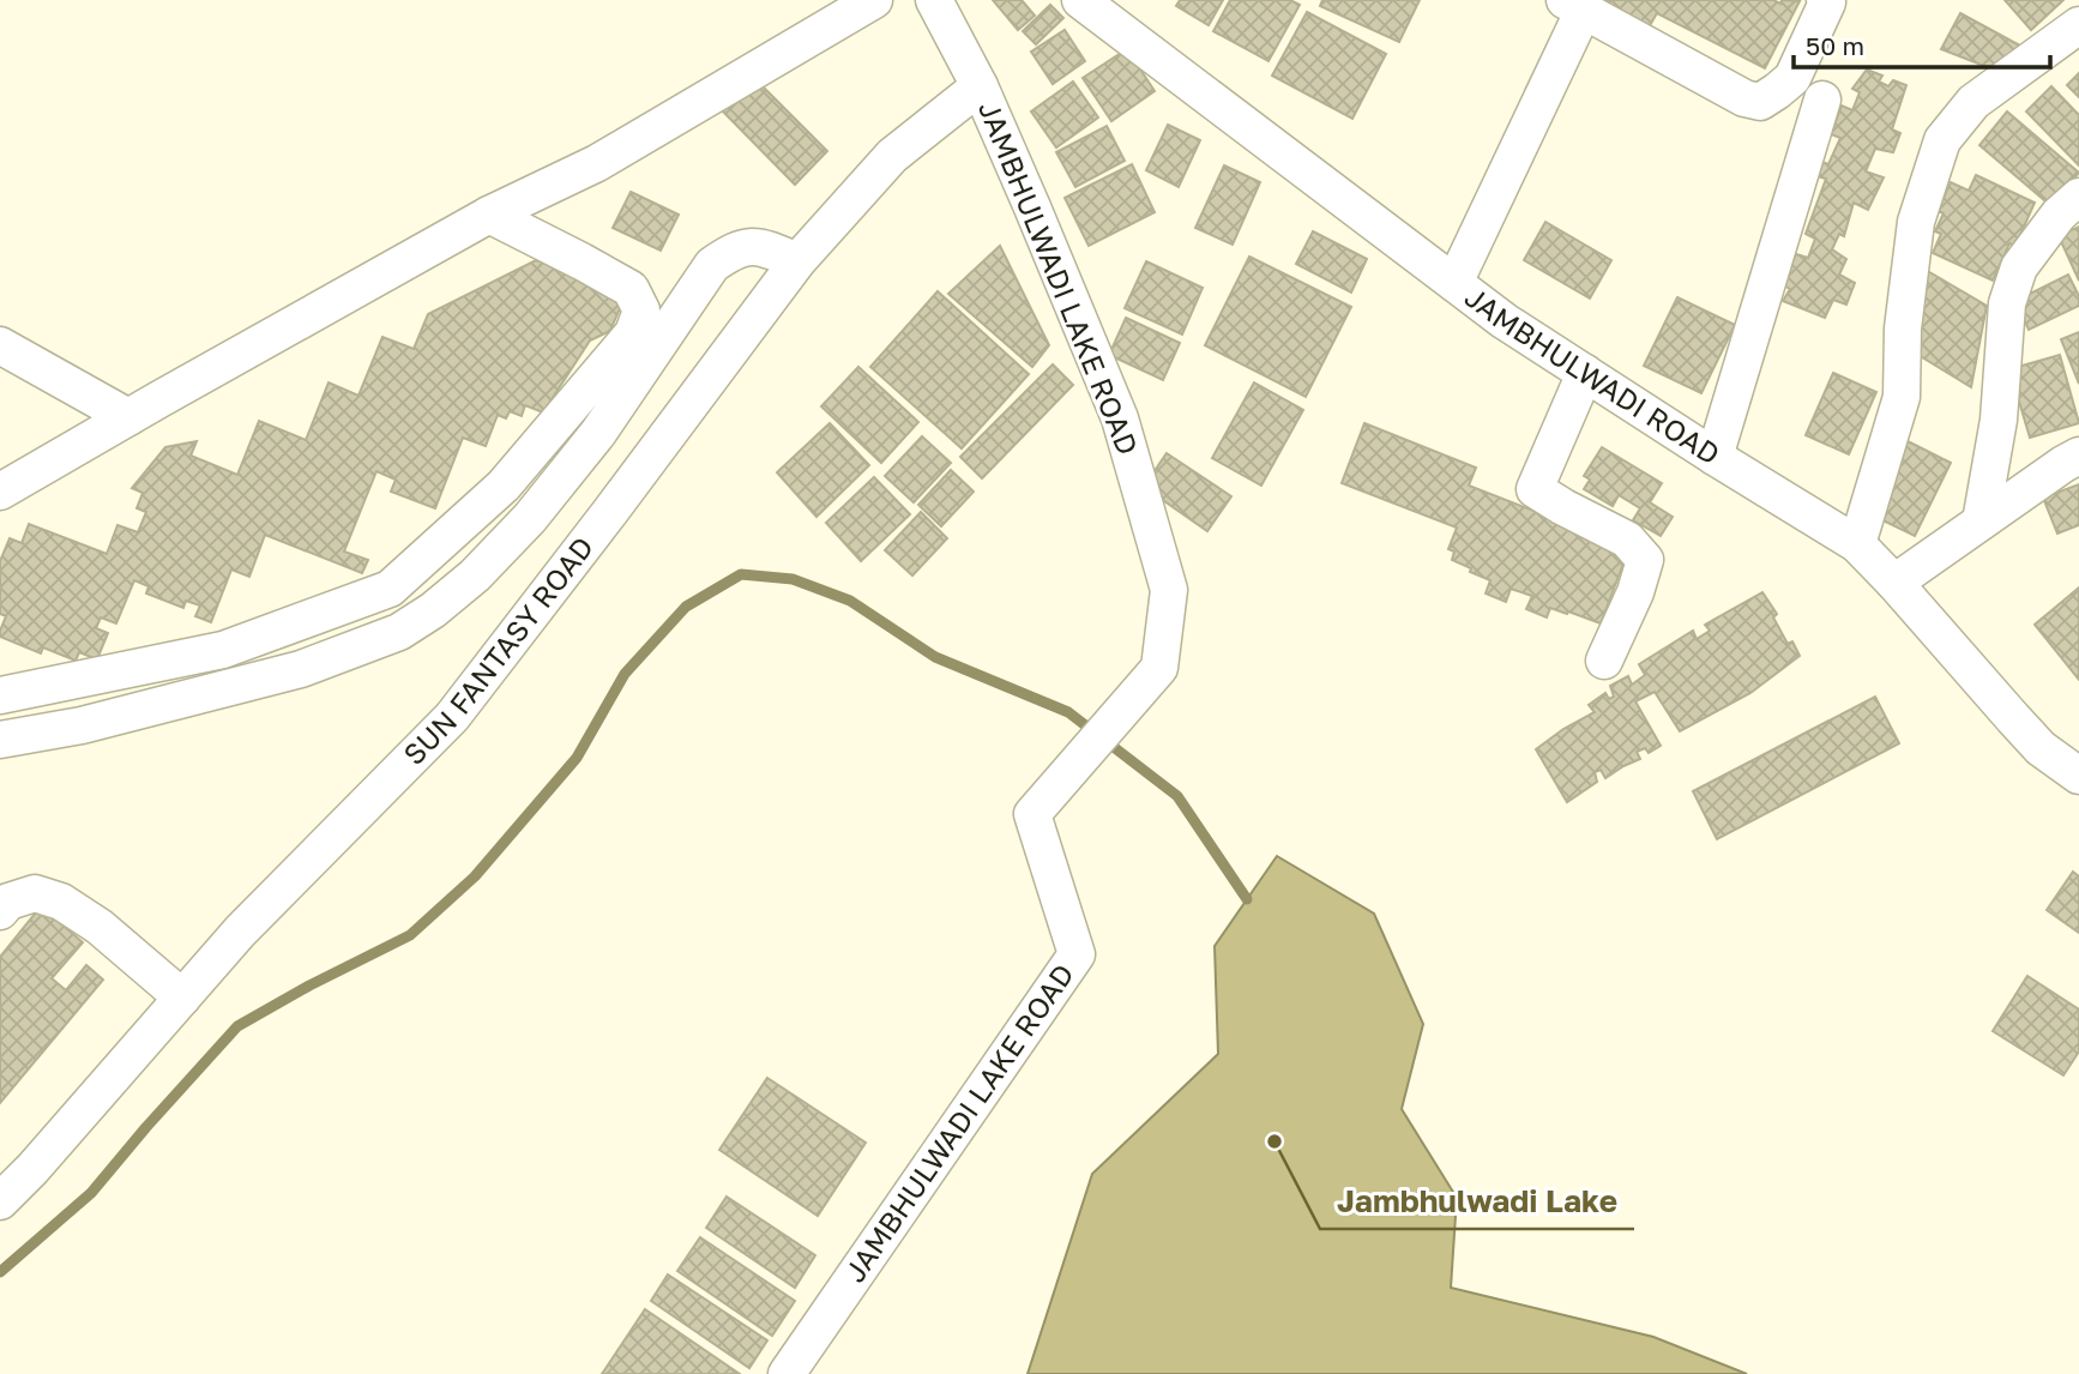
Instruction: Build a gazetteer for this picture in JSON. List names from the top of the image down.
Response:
{
  "streets": {
    "street": ["JAMBHULWADI LAKE ROAD", "JAMBHULWADI ROAD", "SUN FANTASY ROAD"]
  },
  "crossings": [
    ["JAMBHULWADI LAKE ROAD", "SUN FANTASY ROAD"]
  ],
  "places": ["Jambhulwadi Lake"],
  "scale_bar": "50 m"
}
